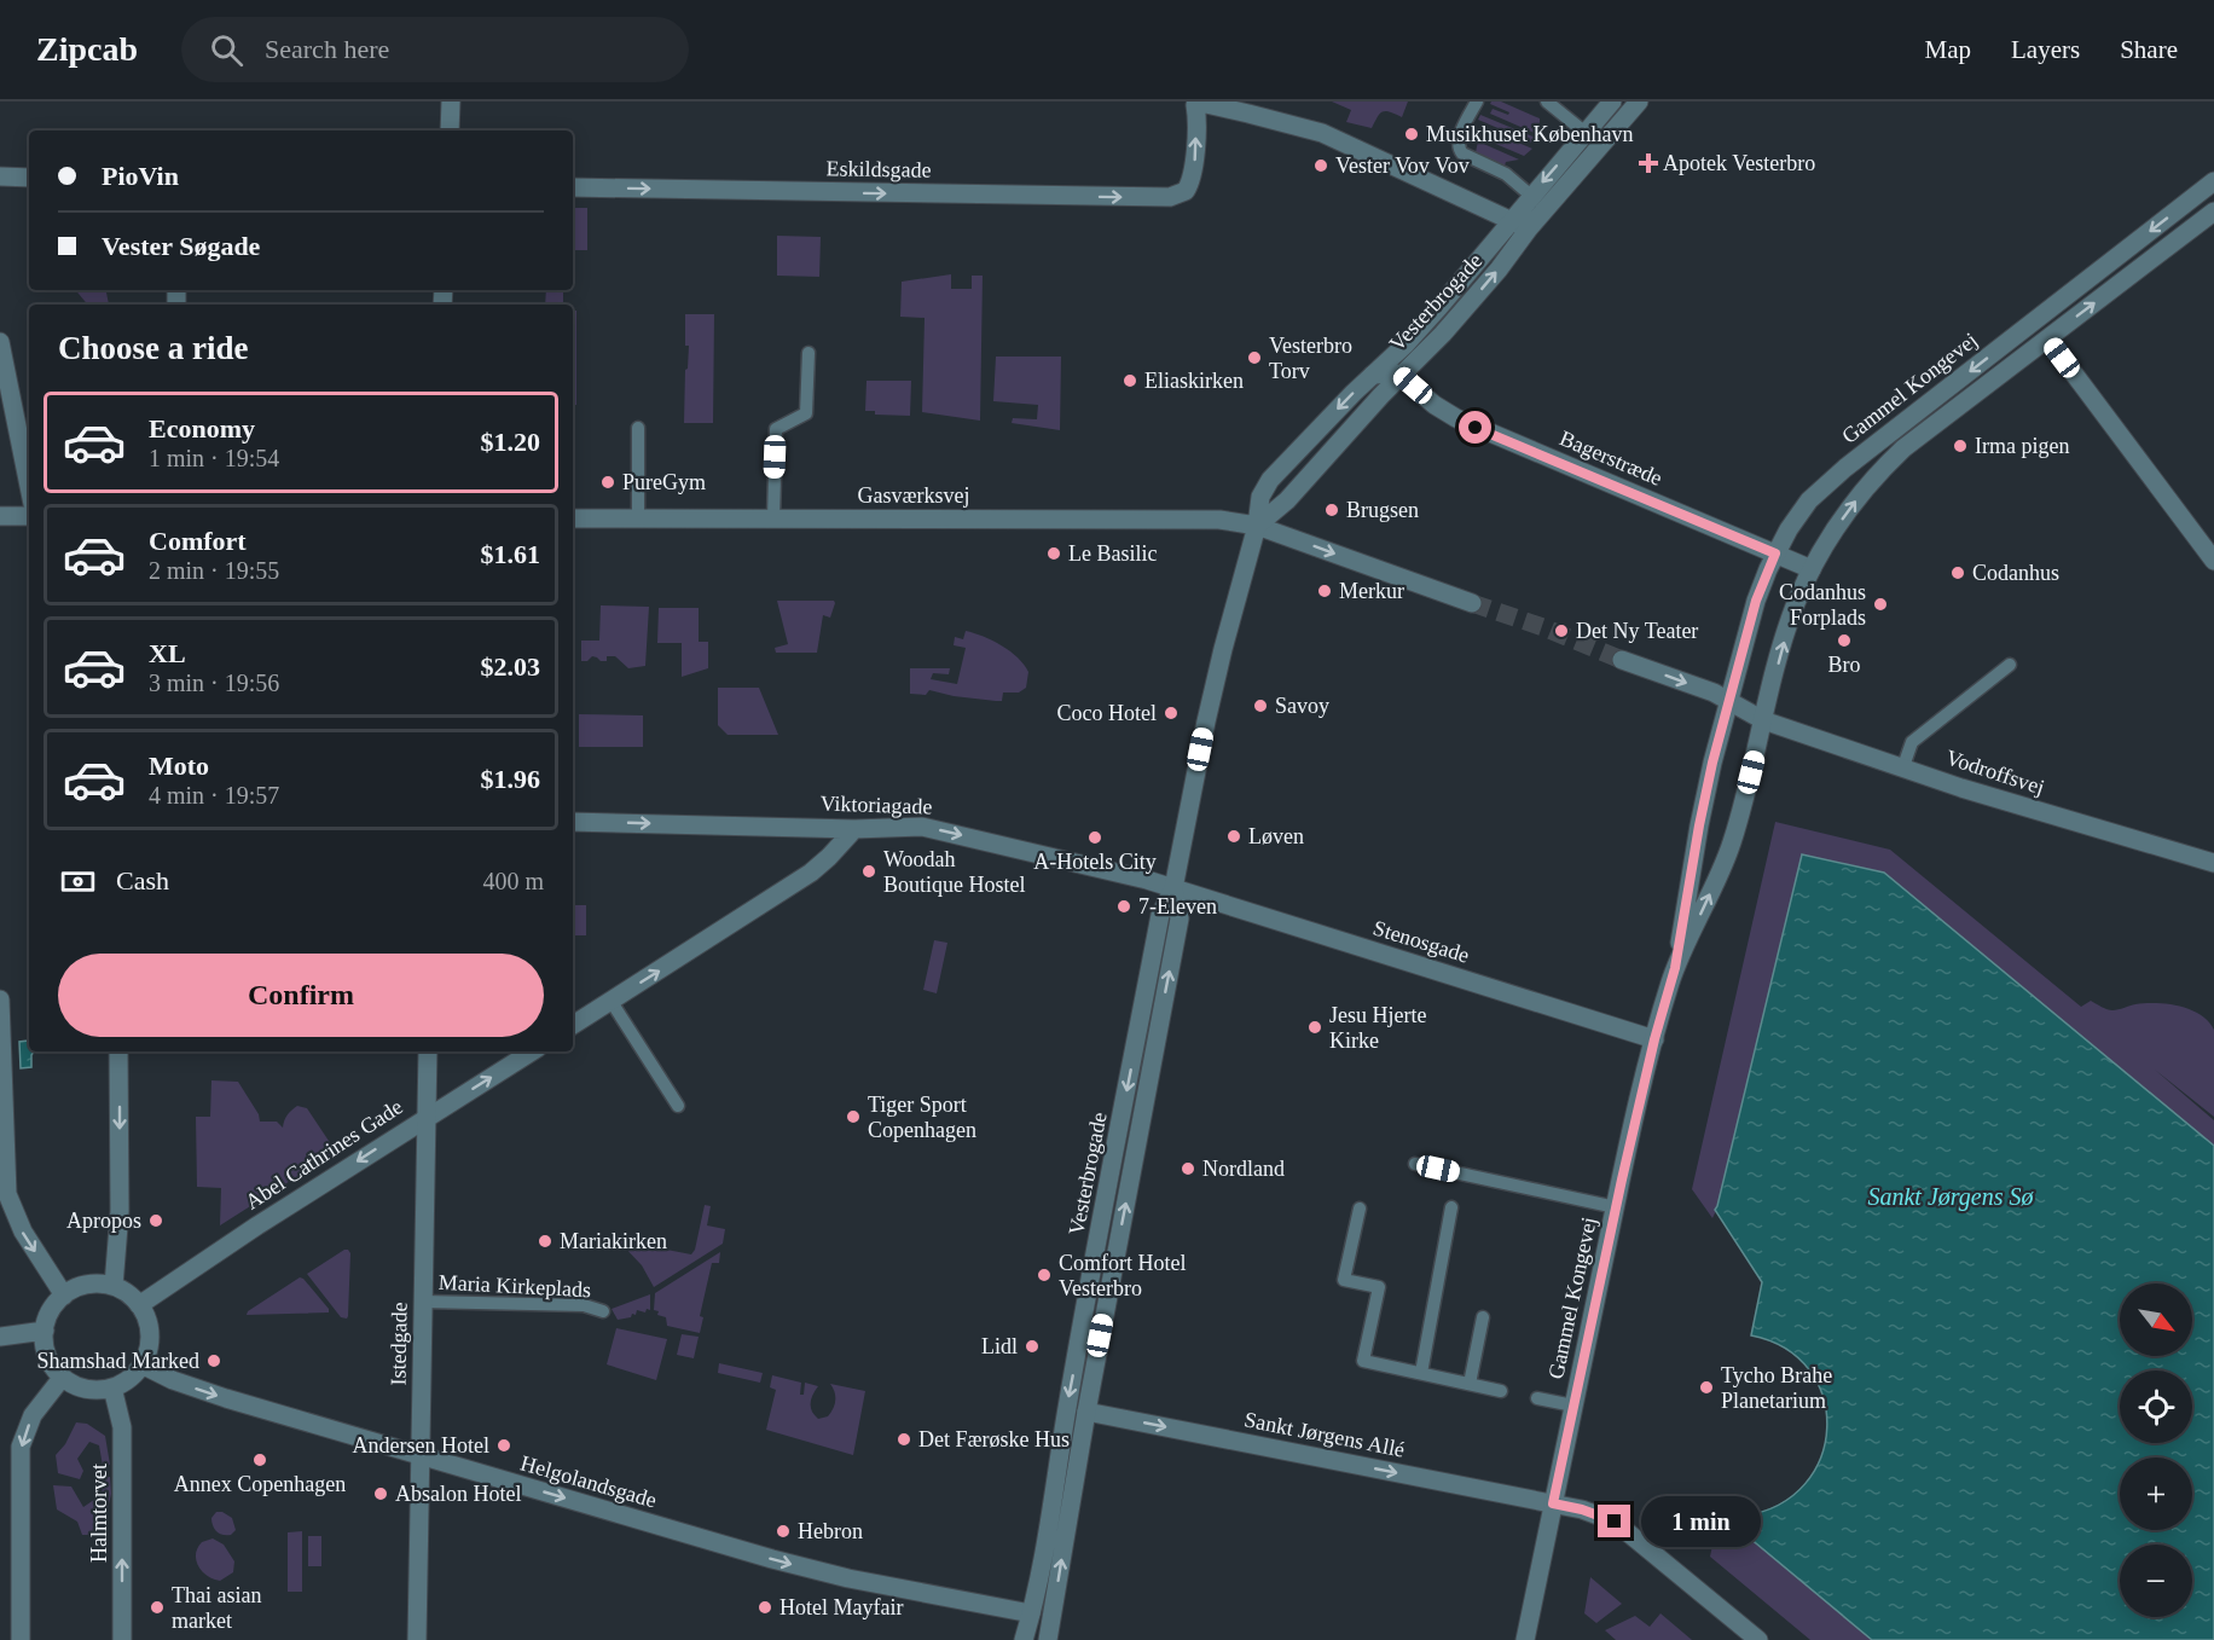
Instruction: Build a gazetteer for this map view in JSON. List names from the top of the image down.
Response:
{
  "streets": {
    "street": [
      "Eskildsgade",
      "Vesterbrogade",
      "Gammel Kongevej",
      "Bagerstræde",
      "Gasværksvej",
      "Vodroffsvej",
      "Viktoriagade",
      "Stenosgade",
      "Abel Cathrines Gade",
      "Istedgade",
      "Sankt Jørgens Allé",
      "Helgolandsgade",
      "Halmtorvet"
    ],
    "lane": ["Maria Kirkeplads"]
  },
  "crossings": [
    ["Vesterbrogade", "Bagerstræde"],
    ["Vesterbrogade", "Gasværksvej"],
    ["Vesterbrogade", "Viktoriagade"],
    ["Vesterbrogade", "Stenosgade"],
    ["Vesterbrogade", "Sankt Jørgens Allé"],
    ["Vesterbrogade", "Helgolandsgade"],
    ["Gammel Kongevej", "Bagerstræde"],
    ["Gammel Kongevej", "Vodroffsvej"],
    ["Gammel Kongevej", "Stenosgade"],
    ["Gammel Kongevej", "Sankt Jørgens Allé"],
    ["Viktoriagade", "Stenosgade"],
    ["Abel Cathrines Gade", "Istedgade"],
    ["Abel Cathrines Gade", "Helgolandsgade"],
    ["Abel Cathrines Gade", "Halmtorvet"],
    ["Maria Kirkeplads", "Istedgade"],
    ["Istedgade", "Helgolandsgade"],
    ["Helgolandsgade", "Halmtorvet"]
  ],
  "one_way": [
    "Eskildsgade",
    "Viktoriagade",
    "Sankt Jørgens Allé",
    "Helgolandsgade"
  ],
  "water": ["Sankt Jørgens Sø"],
  "places": {
    "other": [
      "Musikhuset København",
      "Vester Vov Vov",
      "Vesterbro Torv",
      "Eliaskirken",
      "Irma pigen",
      "PureGym",
      "Brugsen",
      "Le Basilic",
      "Codanhus",
      "Merkur",
      "Codanhus Forplads",
      "Det Ny Teater",
      "Bro",
      "Savoy",
      "Coco Hotel",
      "Løven",
      "A-Hotels City",
      "Woodah Boutique Hostel",
      "7-Eleven",
      "Jesu Hjerte Kirke",
      "Tiger Sport Copenhagen",
      "Nordland",
      "Apropos",
      "Mariakirken",
      "Comfort Hotel Vesterbro",
      "Lidl",
      "Shamshad Marked",
      "Tycho Brahe Planetarium",
      "Det Færøske Hus",
      "Andersen Hotel",
      "Annex Copenhagen",
      "Absalon Hotel",
      "Hebron",
      "Thai asian market",
      "Hotel Mayfair"
    ],
    "health": ["Apotek Vesterbro"]
  },
  "north": "bottom right",
  "page": {
    "header": "Zipcab",
    "search": "Search here",
    "nav": ["Map", "Layers", "Share"],
    "banner": ["PioVin", "Vester Søgade"],
    "heading": "Choose a ride",
    "list": [
      {
        "name": "Economy",
        "note": "1 min · 19:54",
        "value": "$1.20"
      },
      {
        "name": "Comfort",
        "note": "2 min · 19:55",
        "value": "$1.61"
      },
      {
        "name": "XL",
        "note": "3 min · 19:56",
        "value": "$2.03"
      },
      {
        "name": "Moto",
        "note": "4 min · 19:57",
        "value": "$1.96"
      }
    ],
    "pay": ["Cash", "400 m"],
    "buttons": "Confirm",
    "map_buttons": ["+", "−"],
    "bubble": "1 min"
  }
}
